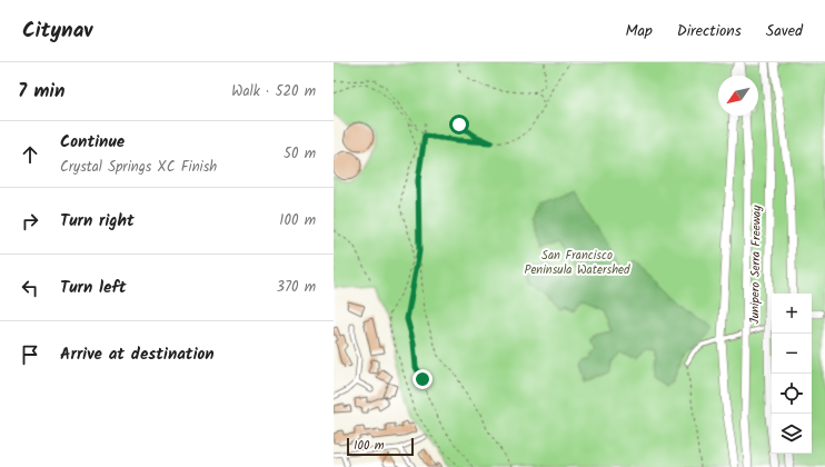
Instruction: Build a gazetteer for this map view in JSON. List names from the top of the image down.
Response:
{
  "streets": {
    "highway": ["Junipero Serra Freeway"]
  },
  "parks": ["San Francisco Peninsula Watershed"],
  "scale_bar": "100 m",
  "north": "bottom left",
  "page": {
    "header": "Citynav",
    "nav": ["Map", "Directions", "Saved"],
    "heading": ["7 min", "Walk · 520 m"],
    "list": [
      ["Continue", "Crystal Springs XC Finish", "50 m"],
      ["Turn right", "100 m"],
      ["Turn left", "370 m"],
      "Arrive at destination"
    ],
    "map_buttons": ["+", "−"],
    "scale": "100 m"
  }
}
